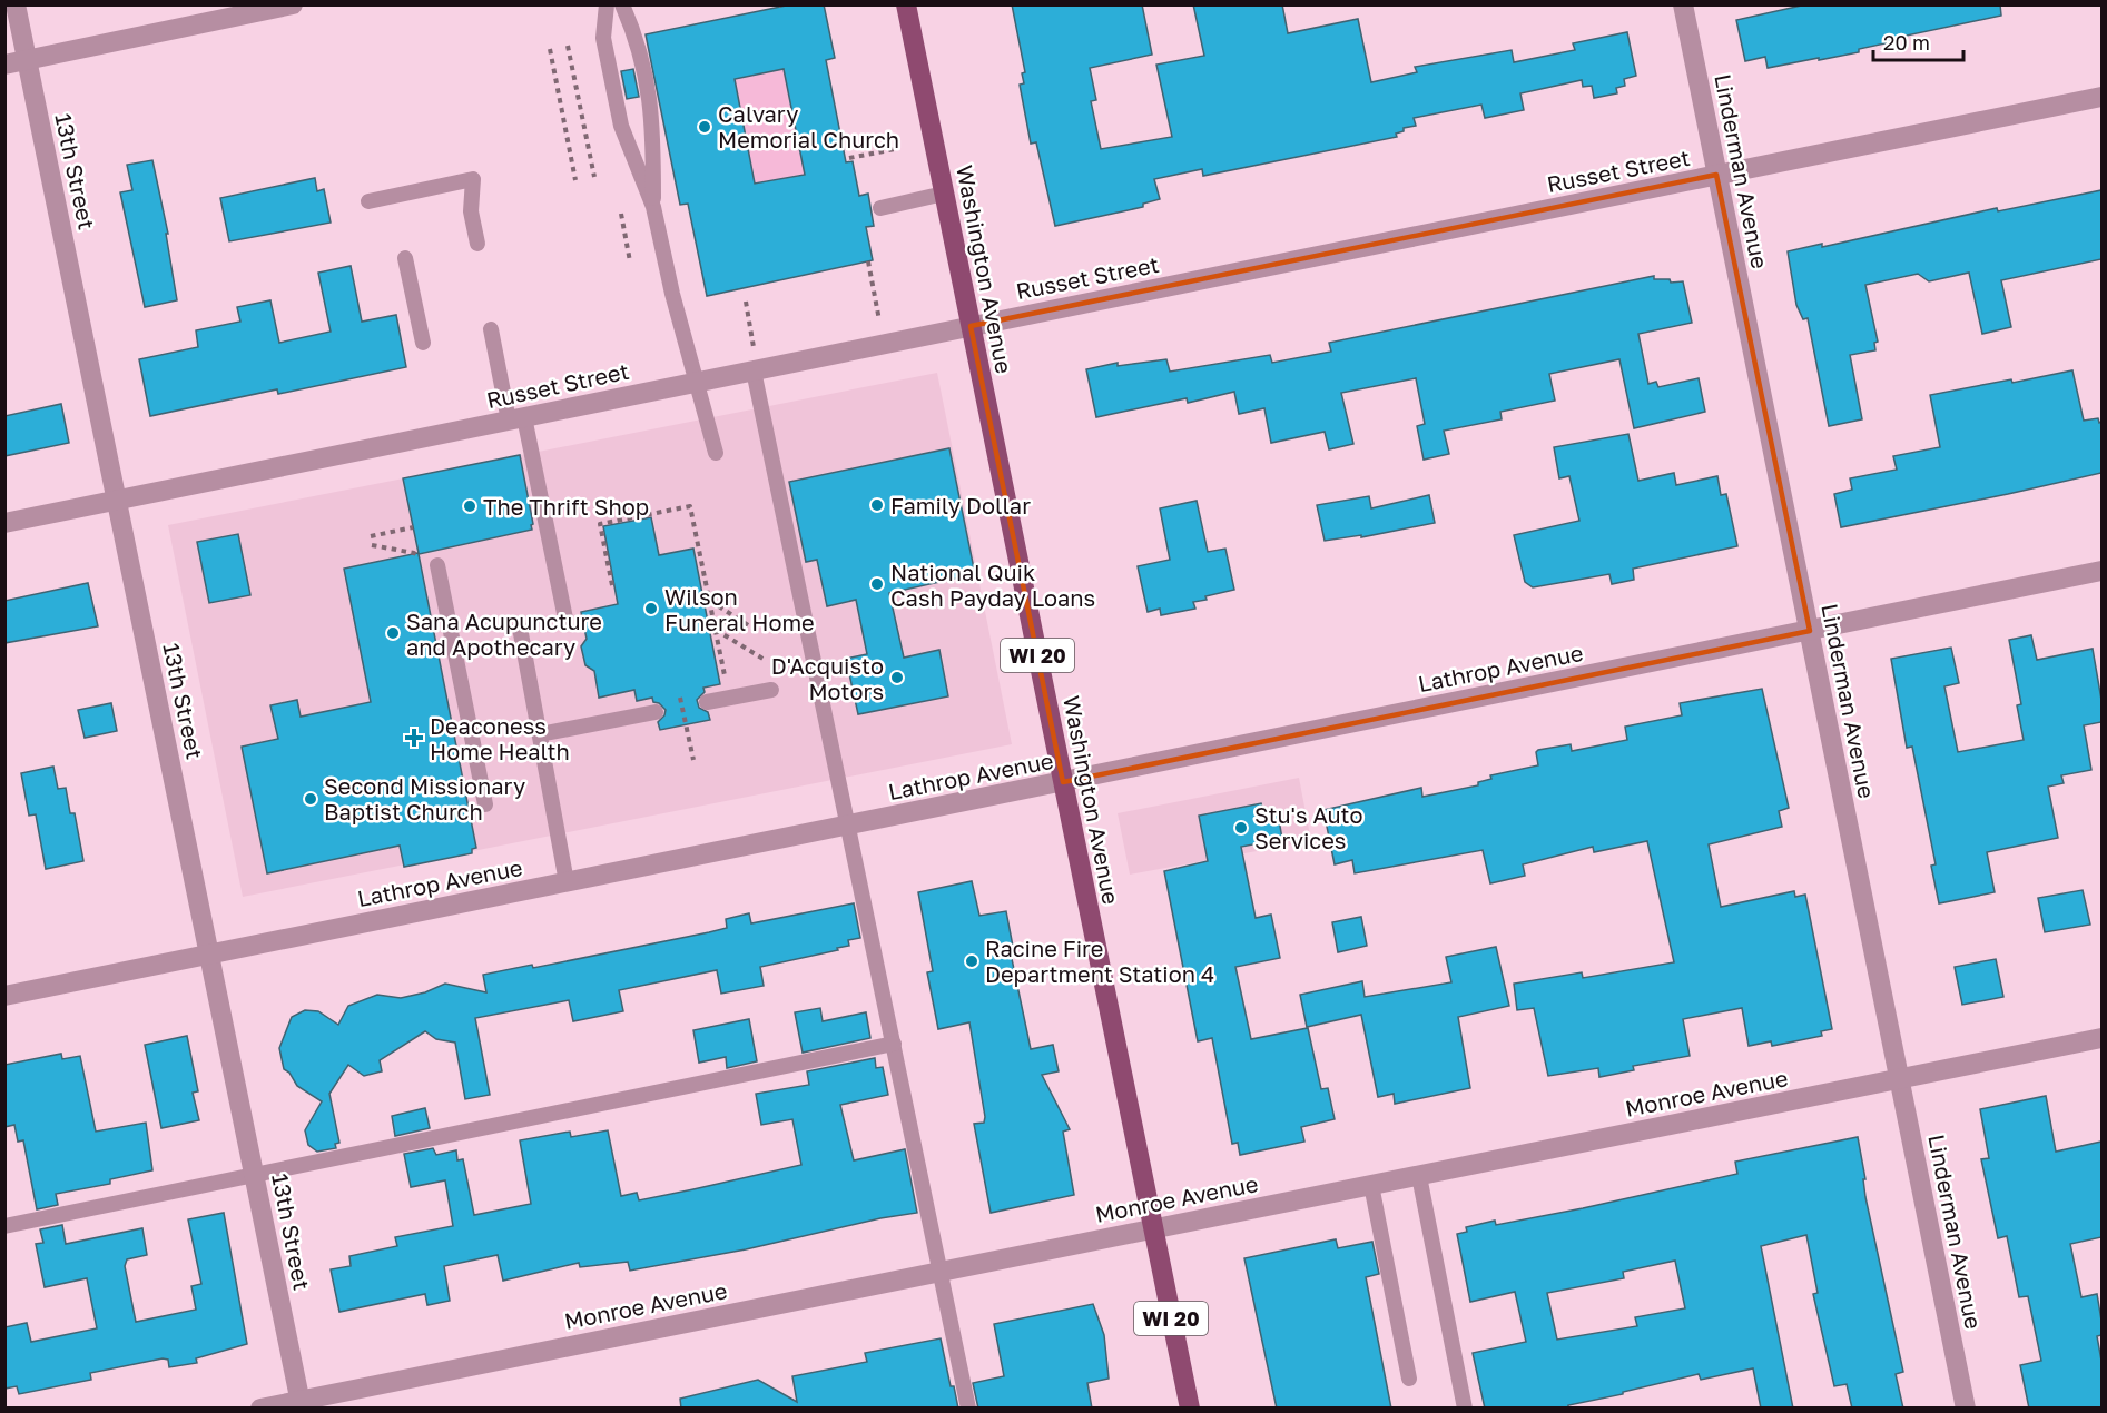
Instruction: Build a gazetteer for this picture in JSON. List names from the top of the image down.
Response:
{
  "streets": {
    "main road": ["Washington Avenue", "WI 20"],
    "street": [
      "Russet Street",
      "13th Street",
      "Linderman Avenue",
      "Lathrop Avenue",
      "Monroe Avenue"
    ]
  },
  "crossings": [
    ["Russet Street", "13th Street"],
    ["Russet Street", "Linderman Avenue"],
    ["Russet Street", "Washington Avenue"],
    ["13th Street", "Lathrop Avenue"],
    ["13th Street", "Monroe Avenue"],
    ["Linderman Avenue", "Lathrop Avenue"],
    ["Linderman Avenue", "Monroe Avenue"],
    ["Washington Avenue", "Lathrop Avenue"],
    ["Washington Avenue", "Monroe Avenue"]
  ],
  "places": {
    "other": [
      "Calvary Memorial Church",
      "Family Dollar",
      "The Thrift Shop",
      "National Quik Cash Payday Loans",
      "Wilson Funeral Home",
      "Sana Acupuncture and Apothecary",
      "D'Acquisto Motors",
      "Second Missionary Baptist Church",
      "Stu's Auto Services",
      "Racine Fire Department Station 4"
    ],
    "health": ["Deaconess Home Health"]
  },
  "scale_bar": "20 m"
}
